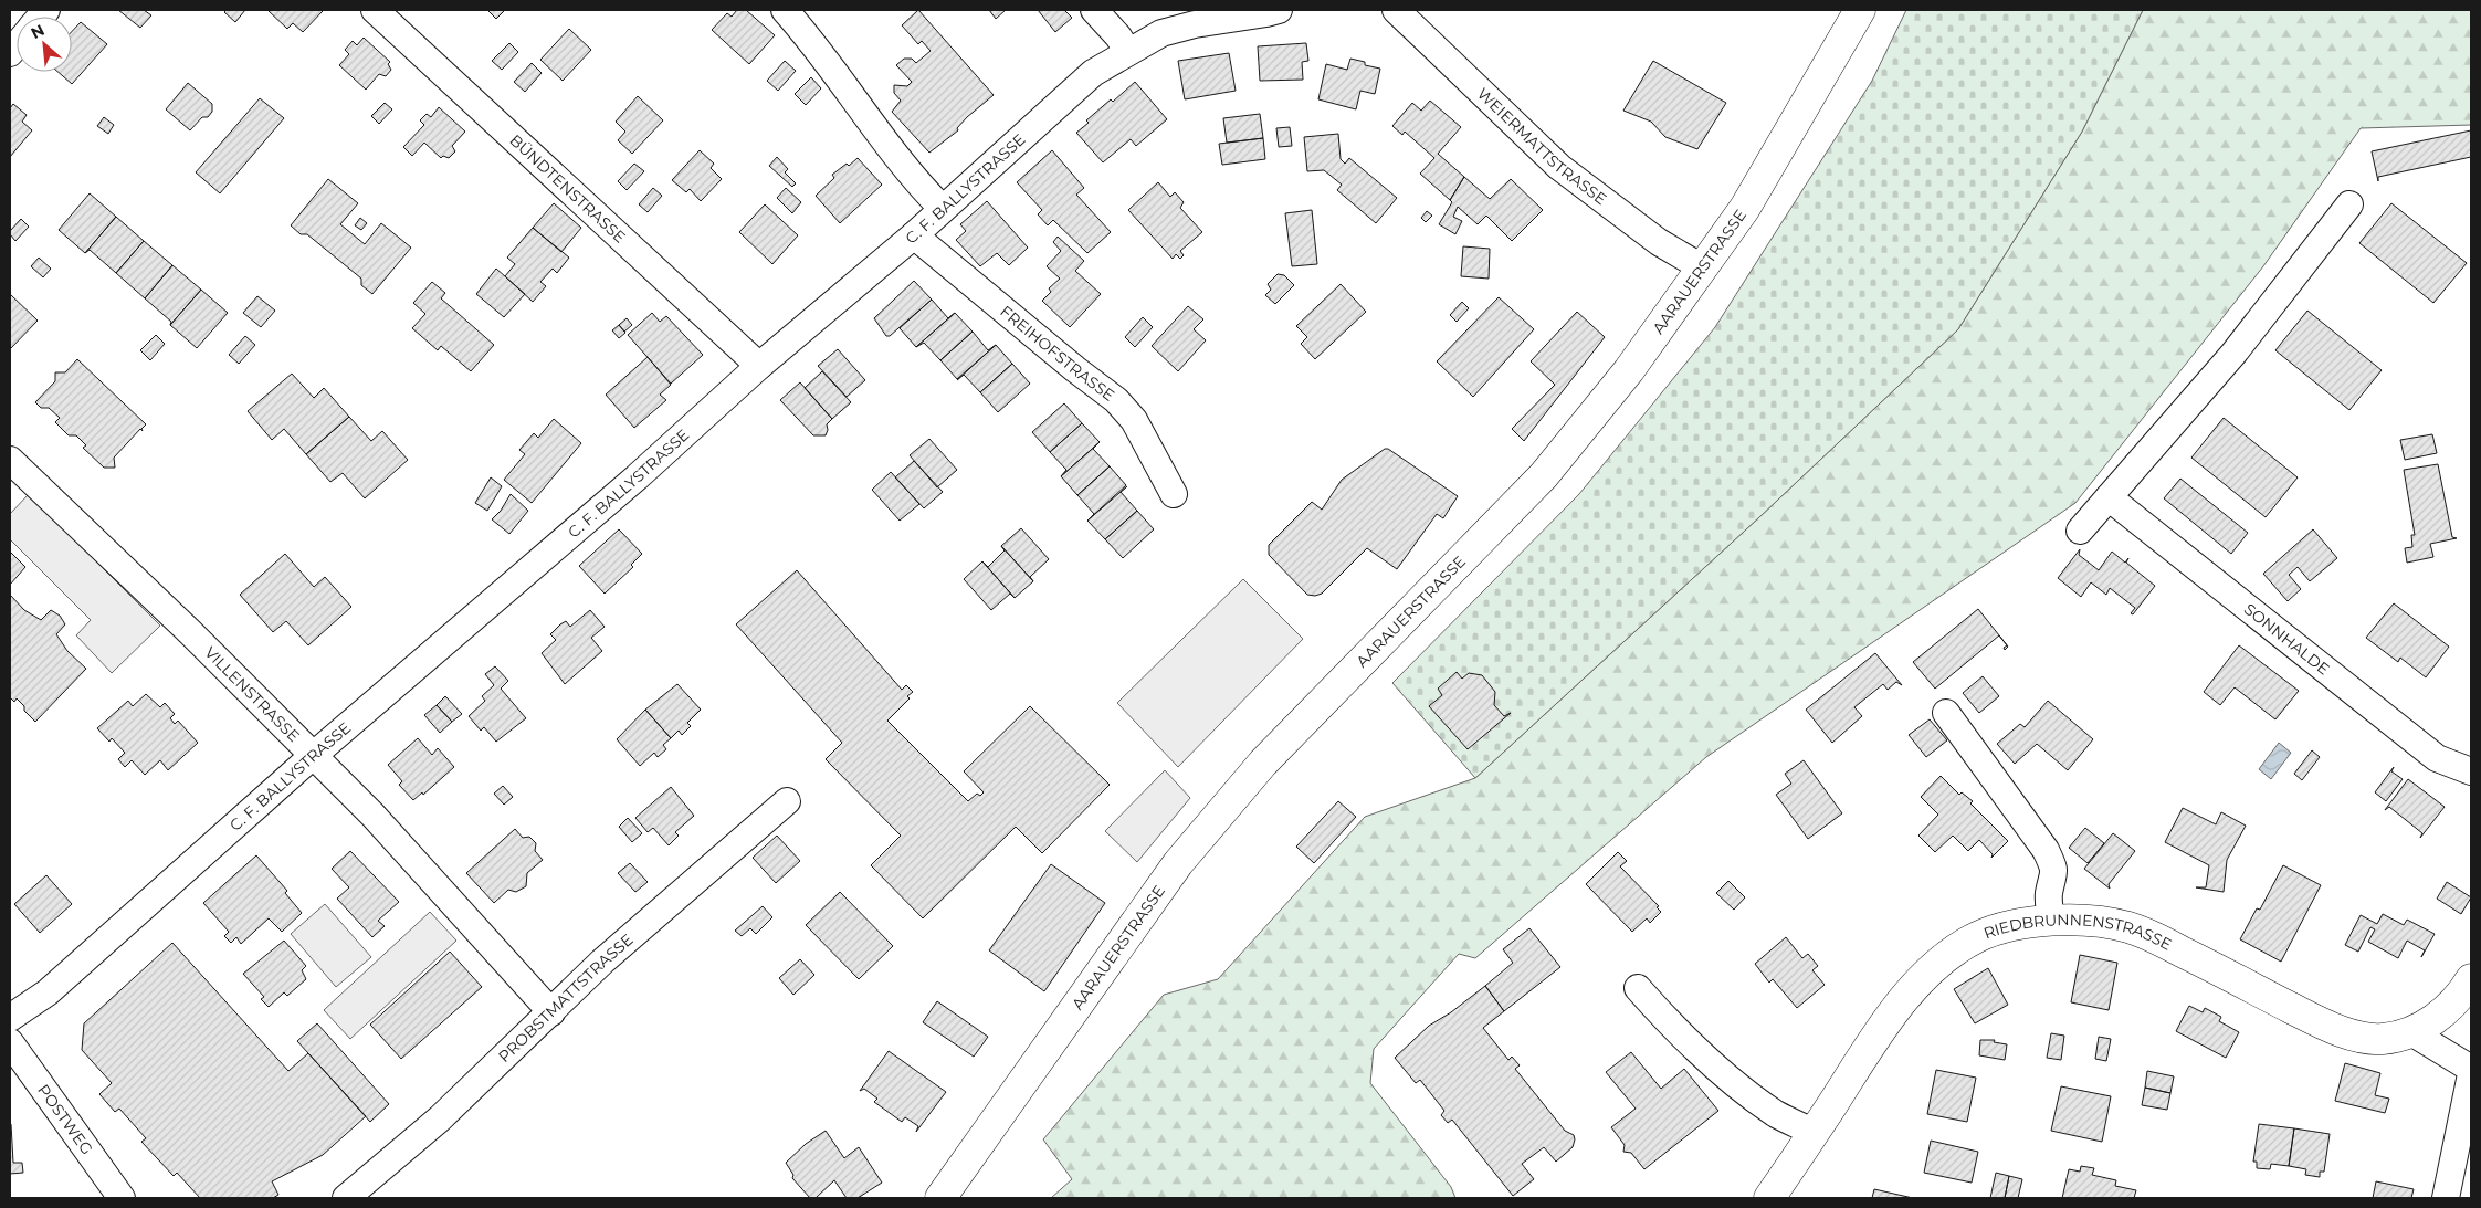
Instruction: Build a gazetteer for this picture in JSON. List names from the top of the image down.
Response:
{
  "streets": {
    "main road": ["AARAUERSTRASSE", "RIEDBRUNNENSTRASSE"],
    "street": [
      "WEIERMATTSTRASSE",
      "BÜNDTENSTRASSE",
      "C. F. BALLYSTRASSE",
      "FREIHOFSTRASSE",
      "SONNHALDE",
      "VILLENSTRASSE",
      "PROBSTMATTSTRASSE",
      "POSTWEG"
    ]
  },
  "crossings": [
    ["WEIERMATTSTRASSE", "AARAUERSTRASSE"],
    ["BÜNDTENSTRASSE", "C. F. BALLYSTRASSE"],
    ["C. F. BALLYSTRASSE", "FREIHOFSTRASSE"],
    ["C. F. BALLYSTRASSE", "VILLENSTRASSE"],
    ["VILLENSTRASSE", "PROBSTMATTSTRASSE"]
  ],
  "north": "top left"
}
